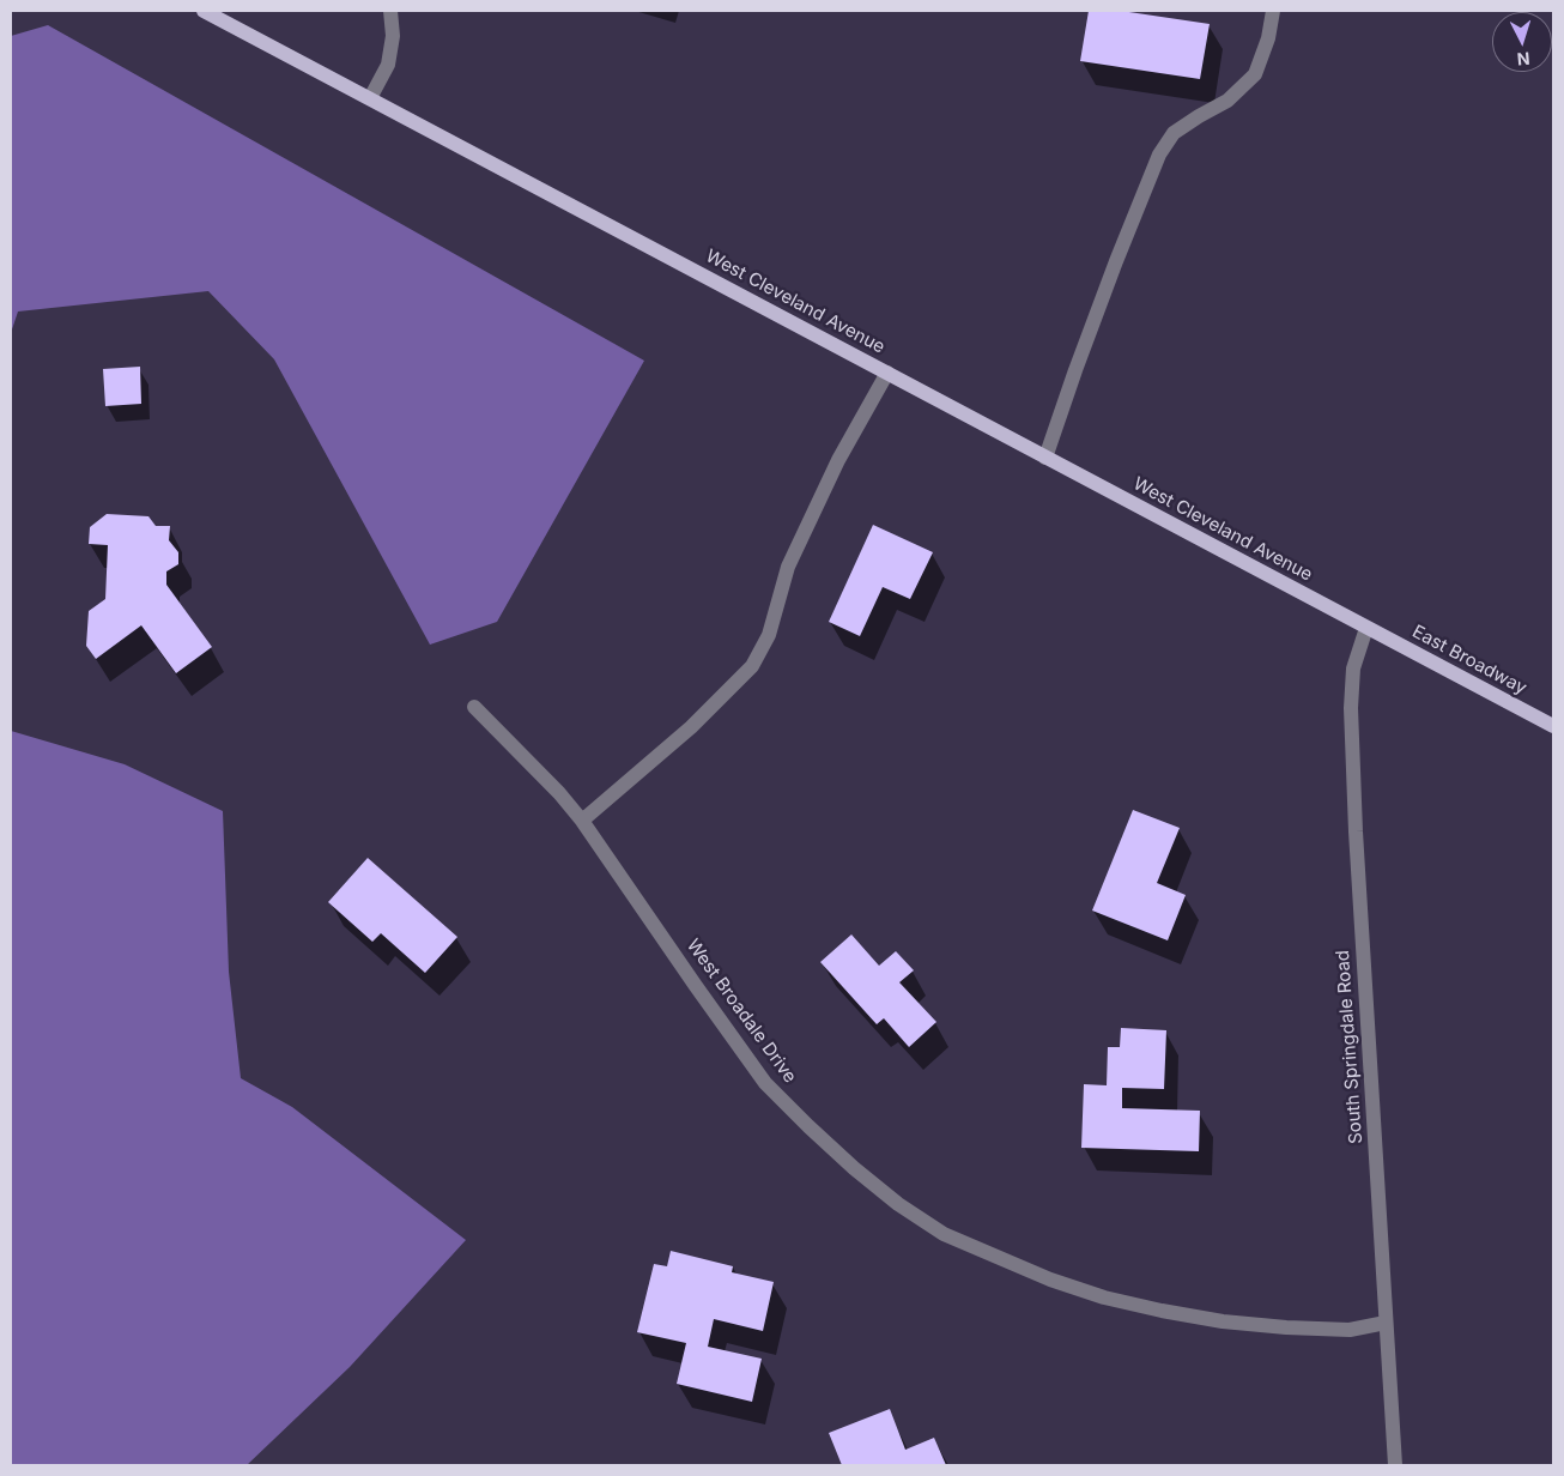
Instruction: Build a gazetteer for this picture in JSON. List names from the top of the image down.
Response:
{
  "streets": {
    "main road": ["West Cleveland Avenue", "East Broadway"],
    "street": ["West Broadale Drive", "South Springdale Road"]
  },
  "crossings": [
    ["West Cleveland Avenue", "East Broadway"],
    ["West Cleveland Avenue", "South Springdale Road"],
    ["East Broadway", "South Springdale Road"],
    ["West Broadale Drive", "South Springdale Road"]
  ],
  "north": "bottom"
}
